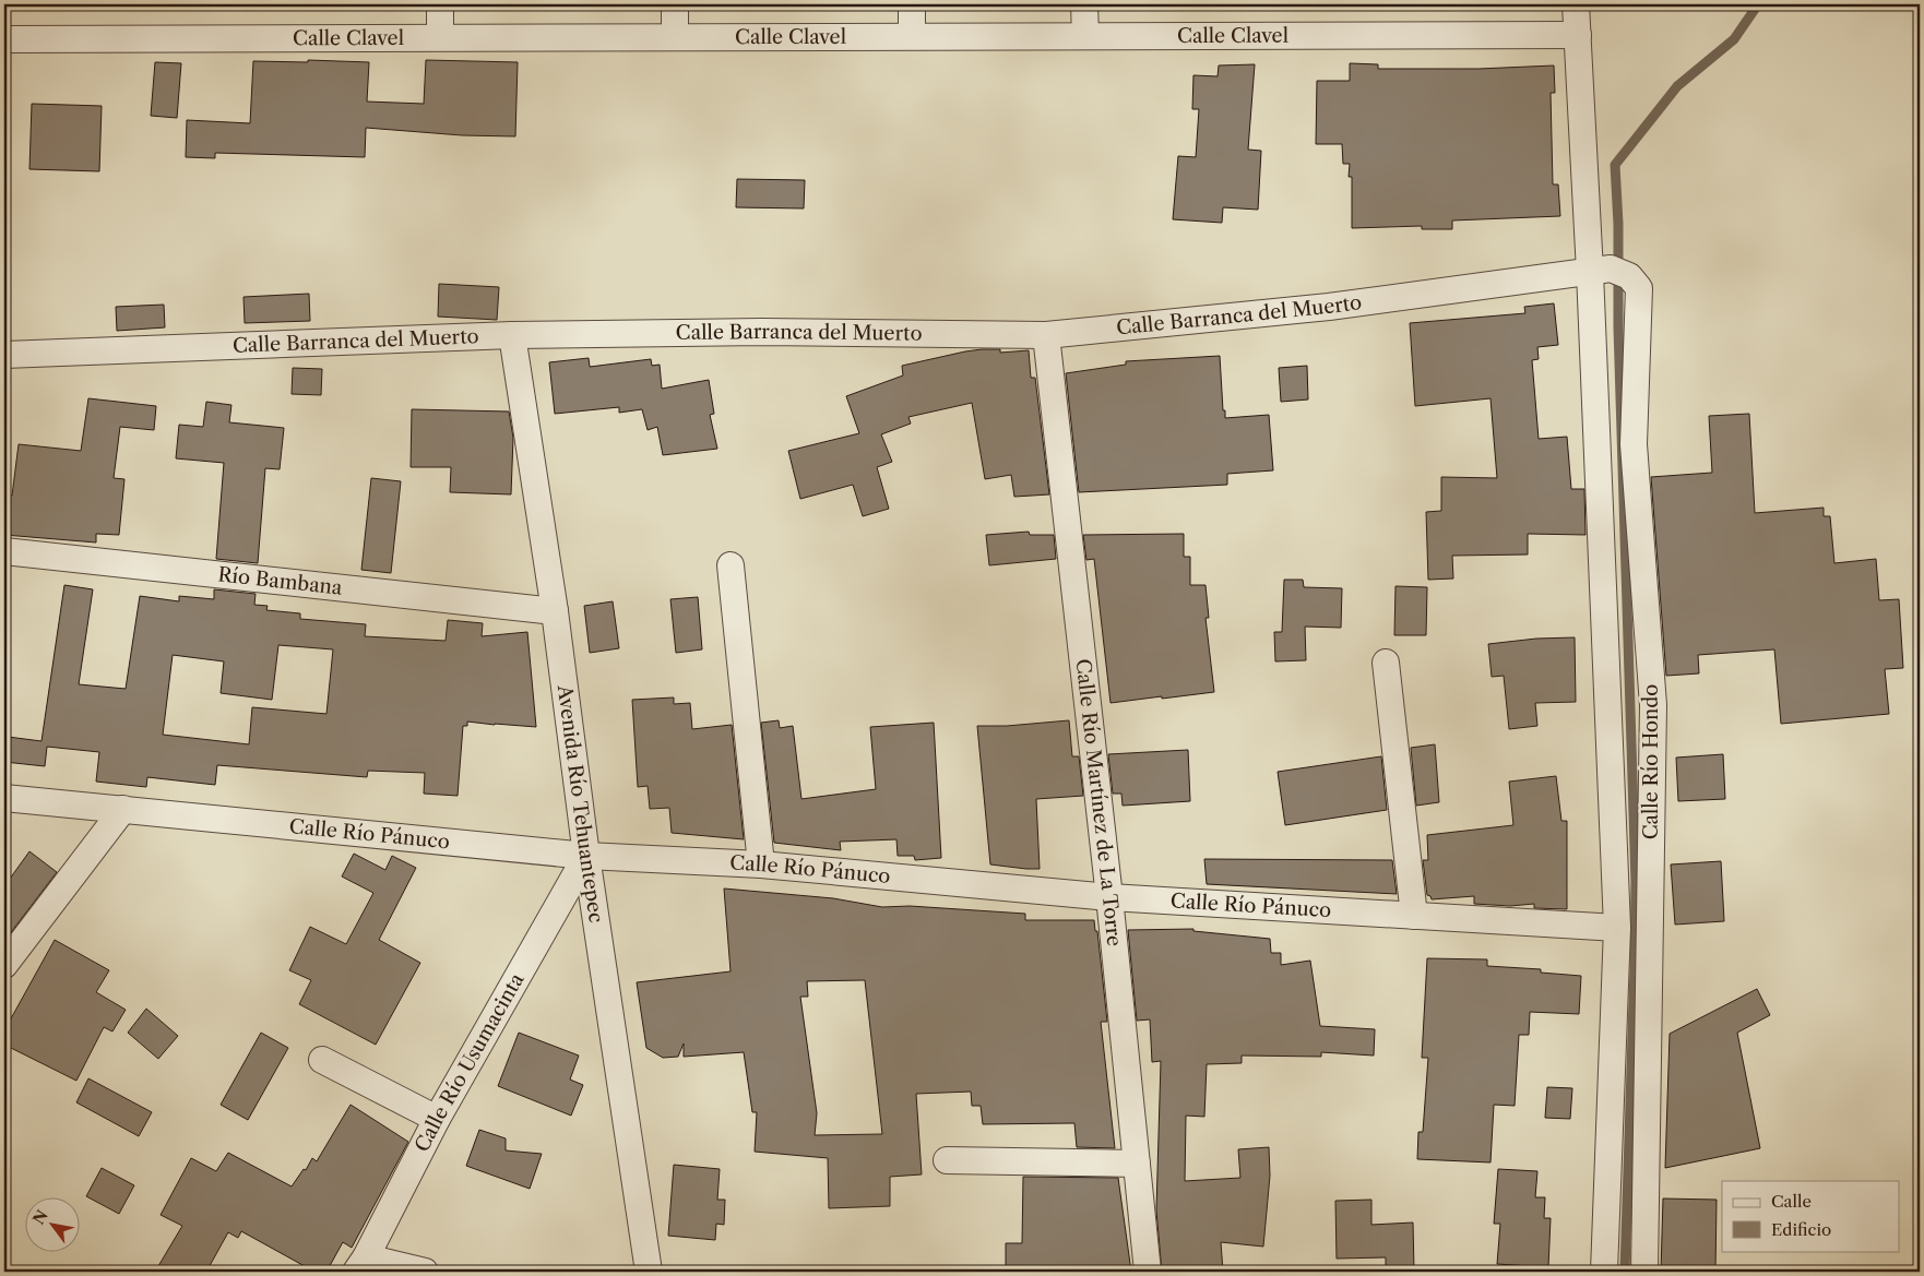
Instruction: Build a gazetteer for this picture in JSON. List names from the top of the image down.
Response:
{
  "streets": {
    "street": [
      "Calle Clavel",
      "Calle Barranca del Muerto",
      "Río Bambana",
      "Calle Río Hondo",
      "Avenida Río Tehuantepec",
      "Calle Río Martínez de La Torre",
      "Calle Río Pánuco",
      "Calle Río Usumacinta"
    ]
  },
  "crossings": [
    ["Calle Barranca del Muerto", "Calle Río Hondo"],
    ["Calle Barranca del Muerto", "Avenida Río Tehuantepec"],
    ["Calle Barranca del Muerto", "Calle Río Martínez de La Torre"],
    ["Río Bambana", "Avenida Río Tehuantepec"],
    ["Calle Río Hondo", "Calle Río Pánuco"],
    ["Avenida Río Tehuantepec", "Calle Río Pánuco"],
    ["Avenida Río Tehuantepec", "Calle Río Usumacinta"],
    ["Calle Río Martínez de La Torre", "Calle Río Pánuco"],
    ["Calle Río Pánuco", "Calle Río Usumacinta"]
  ],
  "legend": ["Calle", "Edificio"],
  "north": "top left"
}
